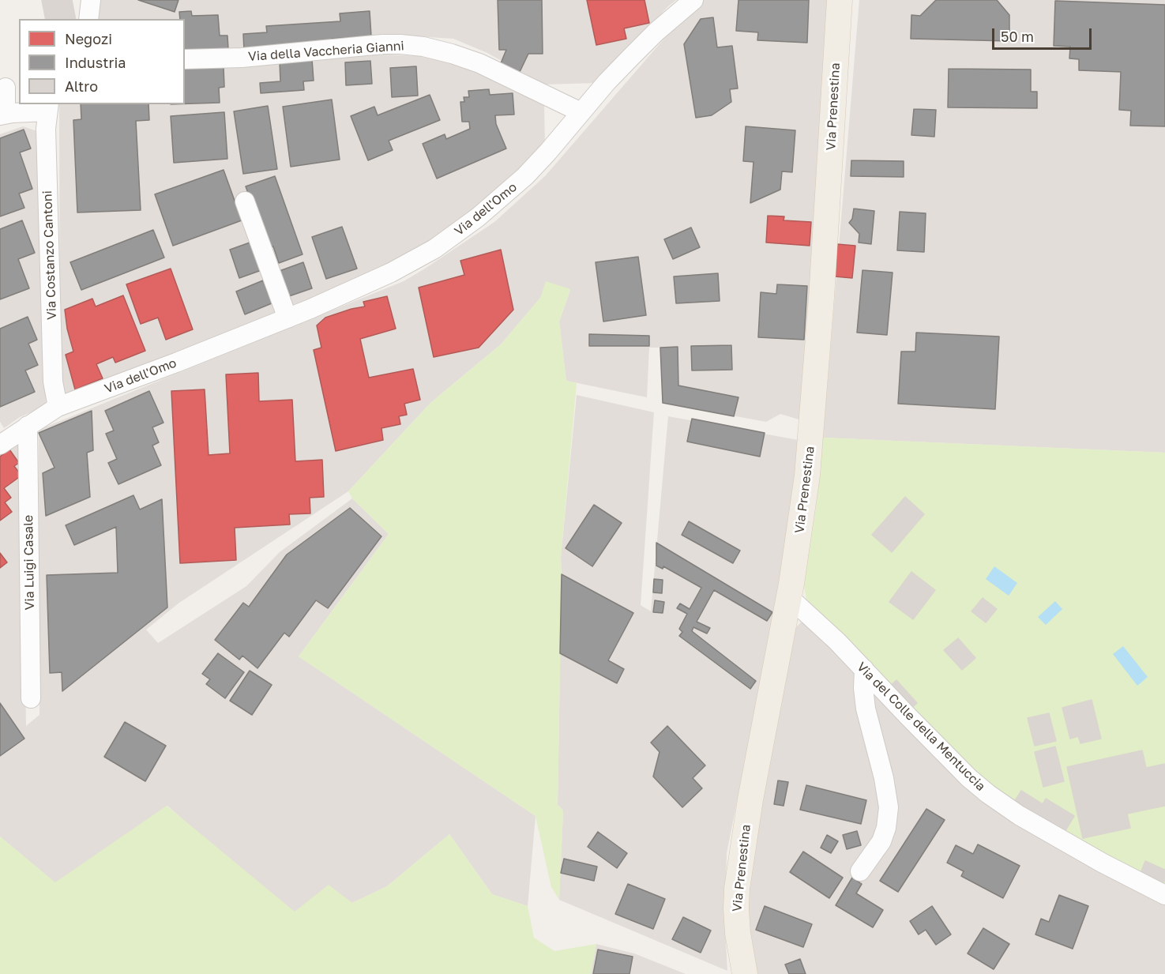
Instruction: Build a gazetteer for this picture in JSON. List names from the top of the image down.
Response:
{
  "streets": {
    "main road": ["Via Prenestina"],
    "street": [
      "Via della Vaccheria Gianni",
      "Via dell'Omo",
      "Via Costanzo Cantoni",
      "Via Luigi Casale",
      "Via del Colle della Mentuccia"
    ]
  },
  "crossings": [
    ["Via della Vaccheria Gianni", "Via dell'Omo"],
    ["Via Prenestina", "Via del Colle della Mentuccia"],
    ["Via dell'Omo", "Via Costanzo Cantoni"],
    ["Via dell'Omo", "Via Luigi Casale"]
  ],
  "legend": ["Negozi", "Industria", "Altro"],
  "scale_bar": "50 m"
}
